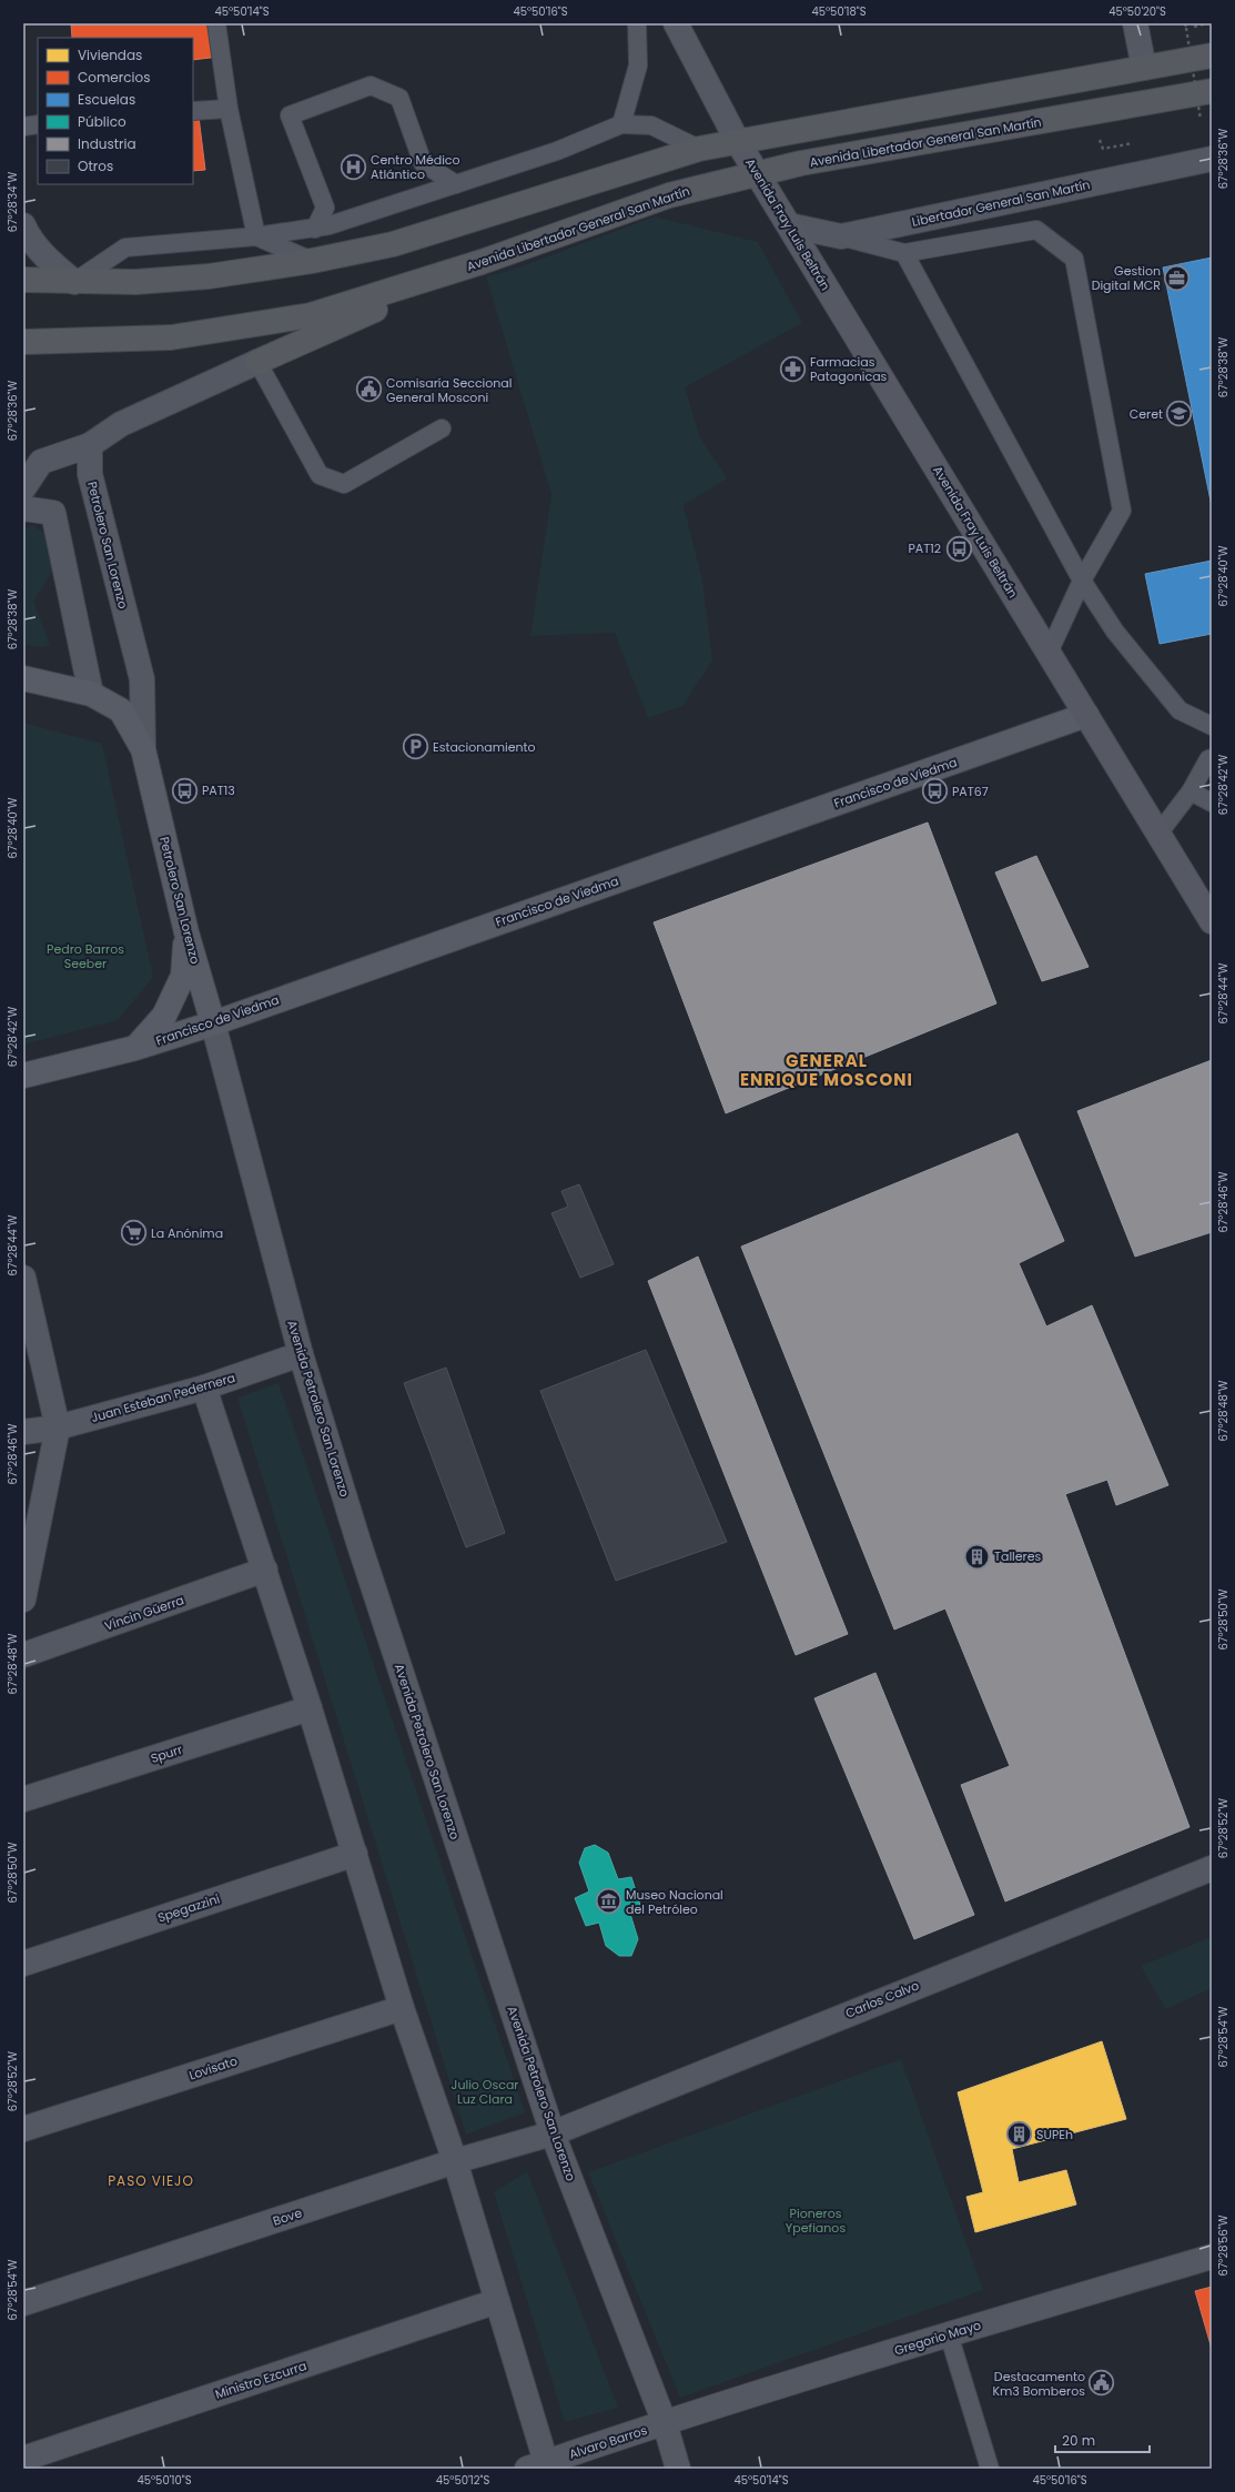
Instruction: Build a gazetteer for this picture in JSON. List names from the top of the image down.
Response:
{
  "streets": {
    "highway": ["Avenida Libertador General San Martín"],
    "main road": ["Avenida Fray Luis Beltrán", "Petrolero San Lorenzo", "Francisco de Viedma"],
    "street": [
      "Libertador General San Martín",
      "Juan Esteban Pedernera",
      "Avenida Petrolero San Lorenzo",
      "Vincin Güerra",
      "Spurr",
      "Spegazzini",
      "Carlos Calvo",
      "Lovisato",
      "Bove",
      "Gregorio Mayo",
      "Ministro Ezcurra",
      "Alvaro Barros"
    ]
  },
  "crossings": [
    ["Avenida Libertador General San Martín", "Avenida Fray Luis Beltrán"],
    ["Libertador General San Martín", "Avenida Fray Luis Beltrán"],
    ["Avenida Fray Luis Beltrán", "Francisco de Viedma"],
    ["Petrolero San Lorenzo", "Francisco de Viedma"],
    ["Petrolero San Lorenzo", "Avenida Petrolero San Lorenzo"],
    ["Francisco de Viedma", "Avenida Petrolero San Lorenzo"],
    ["Juan Esteban Pedernera", "Avenida Petrolero San Lorenzo"],
    ["Avenida Petrolero San Lorenzo", "Carlos Calvo"],
    ["Avenida Petrolero San Lorenzo", "Bove"],
    ["Avenida Petrolero San Lorenzo", "Gregorio Mayo"],
    ["Avenida Petrolero San Lorenzo", "Alvaro Barros"],
    ["Carlos Calvo", "Bove"],
    ["Gregorio Mayo", "Alvaro Barros"]
  ],
  "districts": ["GENERAL ENRIQUE MOSCONI", "PASO VIEJO"],
  "parks": ["Pedro Barros Seeber", "Julio Oscar Luz Clara", "Pioneros Ypefianos"],
  "places": {
    "hospital": ["Centro Médico Atlántico"],
    "office": ["Gestion Digital MCR"],
    "pharmacy": ["Farmacias Patagonicas"],
    "public building": ["Comisaría Seccional General Mosconi", "Destacamento Km3 Bomberos"],
    "school or university": ["Ceret"],
    "bus stop": ["PAT12", "PAT13", "PAT67"],
    "parking": ["Estacionamiento"],
    "supermarket": ["La Anónima"],
    "building": ["Talleres", "SUPEh"],
    "museum": ["Museo Nacional del Petróleo"]
  },
  "legend": [
    "Viviendas",
    "Comercios",
    "Escuelas",
    "Público",
    "Industria",
    "Otros"
  ],
  "scale_bar": "20 m",
  "coordinates": [
    "45°50'14\"S",
    "45°50'16\"S",
    "45°50'18\"S",
    "45°50'20\"S",
    "67°28'36\"W",
    "67°28'34\"W",
    "67°28'38\"W",
    "67°28'40\"W",
    "67°28'42\"W",
    "67°28'44\"W",
    "67°28'46\"W",
    "67°28'48\"W",
    "67°28'50\"W",
    "67°28'52\"W",
    "67°28'54\"W",
    "67°28'56\"W",
    "45°50'10\"S",
    "45°50'12\"S"
  ]
}
